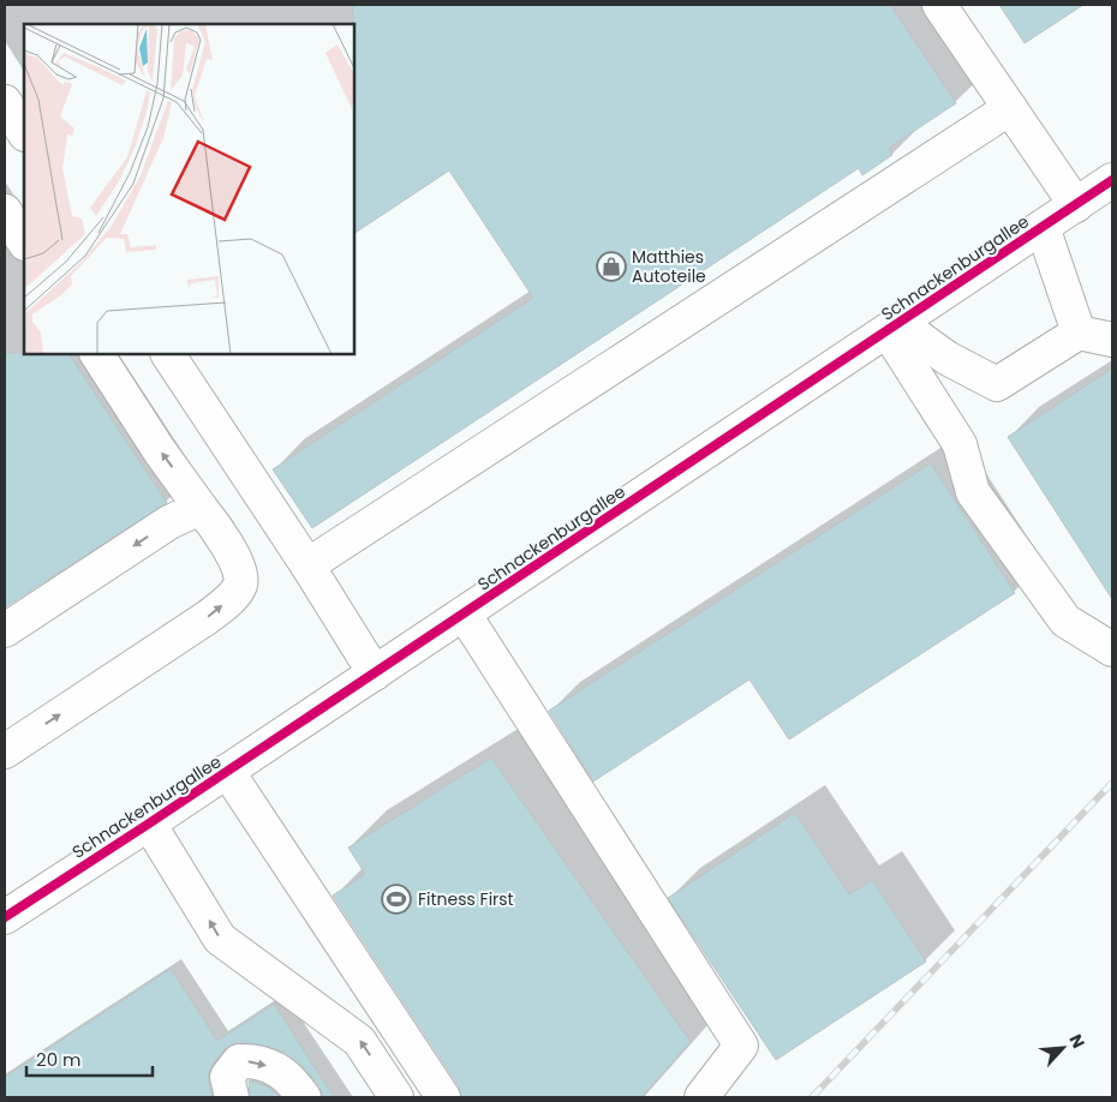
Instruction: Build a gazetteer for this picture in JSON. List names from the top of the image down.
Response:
{
  "streets": {
    "main road": ["Schnackenburgallee"]
  },
  "places": {
    "shop": ["Matthies Autoteile"],
    "sports": ["Fitness First"]
  },
  "scale_bar": "20 m",
  "north": "top right"
}
